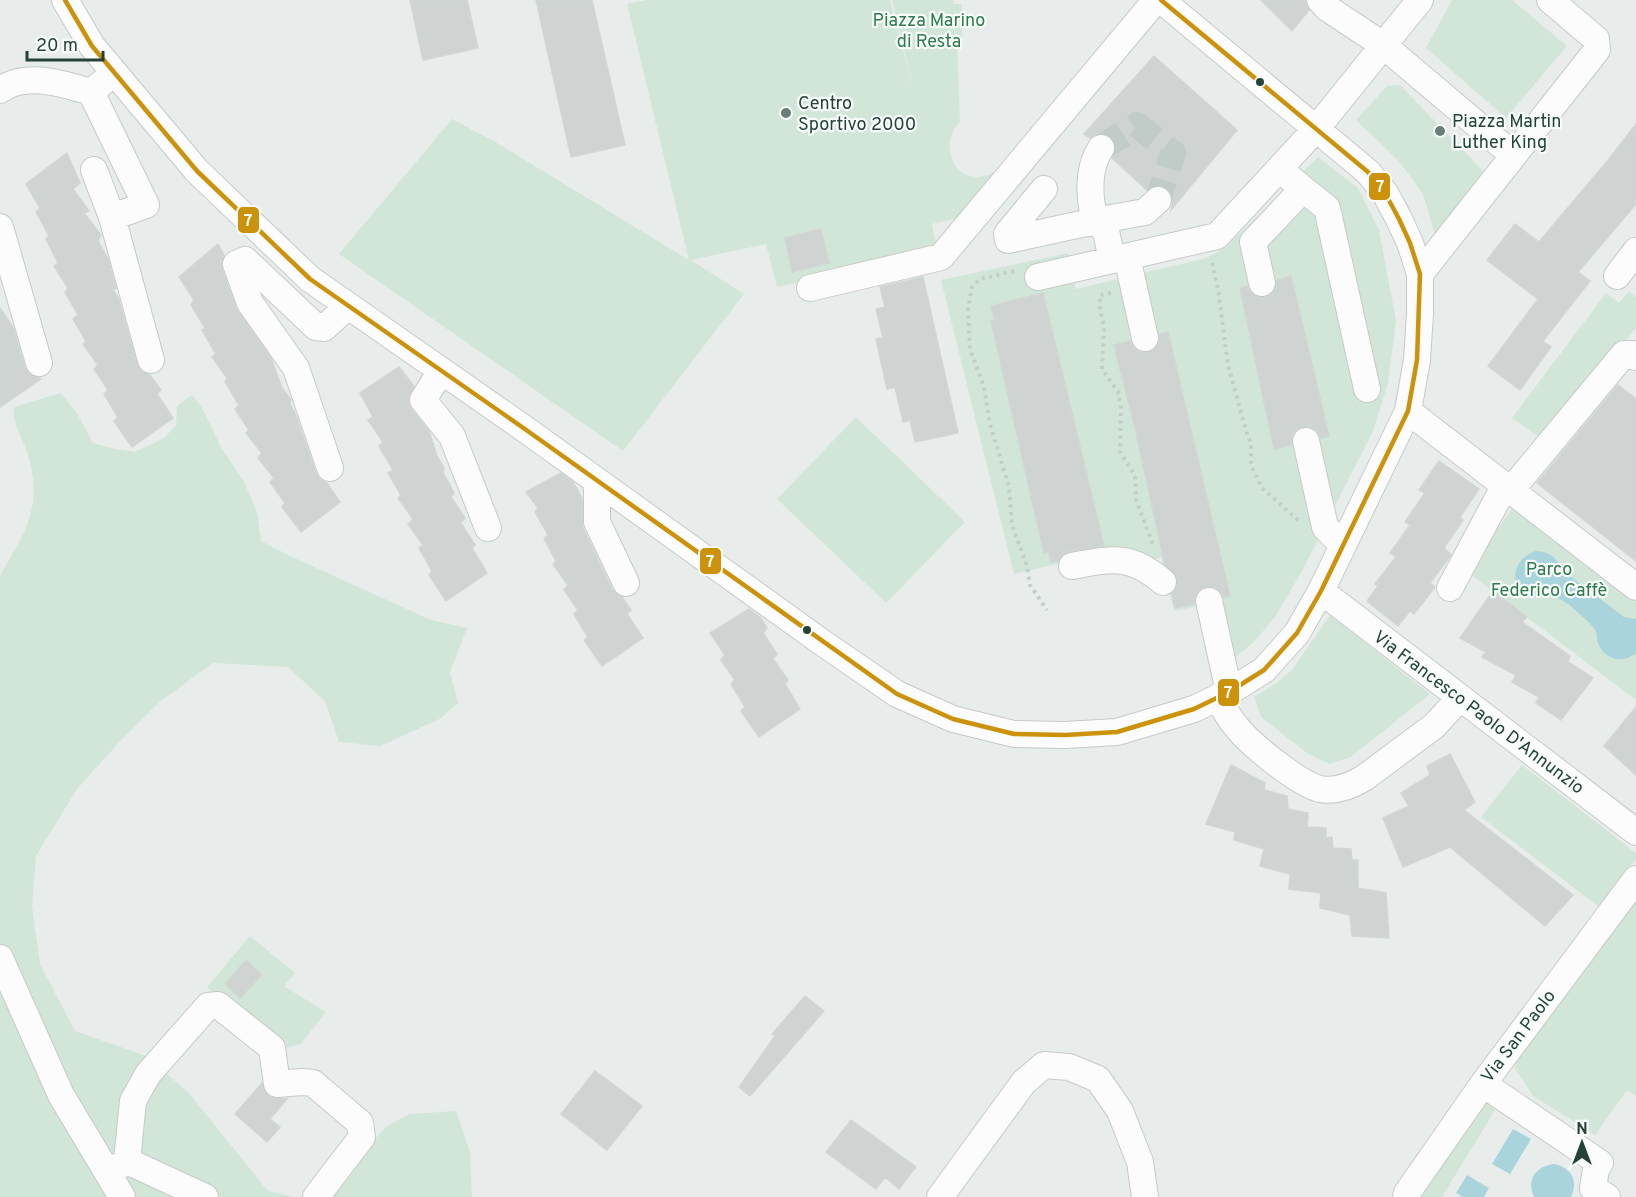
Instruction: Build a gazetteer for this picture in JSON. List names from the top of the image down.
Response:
{
  "streets": {
    "street": ["Via Francesco Paolo D'Annunzio", "Via San Paolo"]
  },
  "parks": ["Piazza Marino di Resta", "Parco Federico Caffè"],
  "places": ["Centro Sportivo 2000", "Piazza Martin Luther King"],
  "lines": ["transit line 7"],
  "scale_bar": "20 m",
  "north": "top"
}
